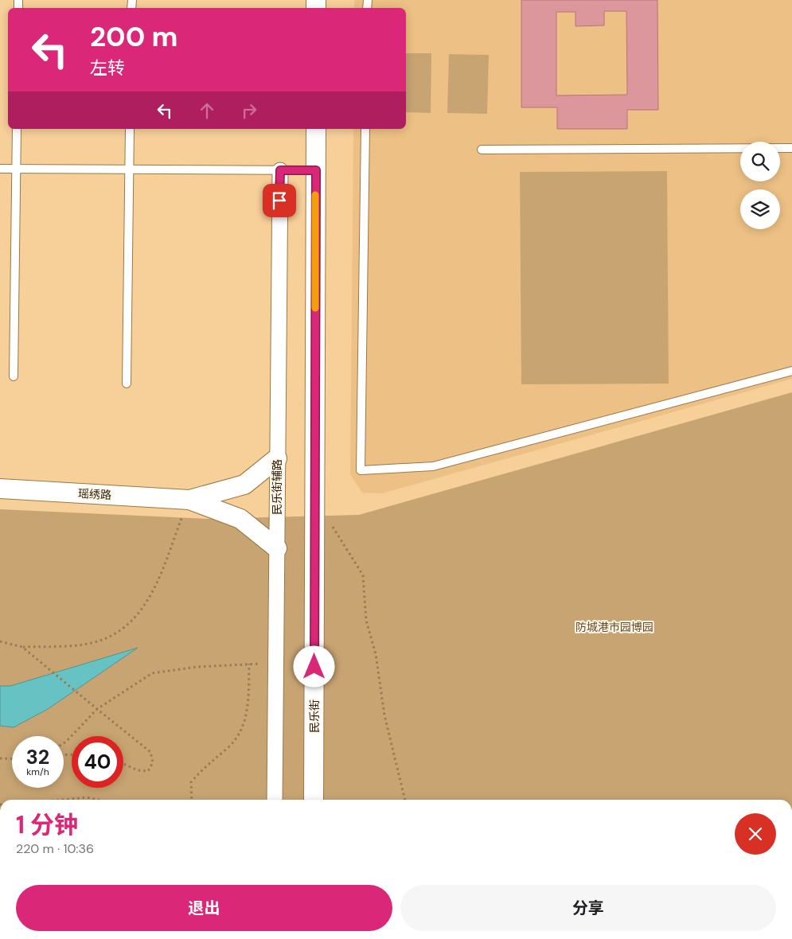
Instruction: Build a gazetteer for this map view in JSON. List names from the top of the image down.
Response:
{
  "streets": {
    "street": ["民乐街辅路", "瑶绣路", "民乐街"]
  },
  "crossings": [
    ["民乐街辅路", "瑶绣路"]
  ],
  "parks": ["防城港市园博园"],
  "page": {
    "turn": ["200 m", "左转"],
    "speed": "32 km/h",
    "limit": "40",
    "heading": ["1 分钟", "220 m · 10:36"],
    "buttons": ["退出", "分享"]
  }
}
